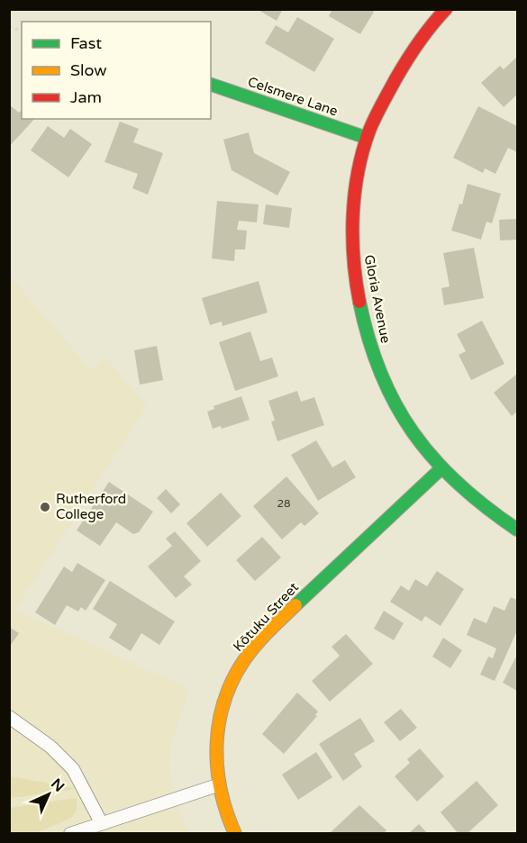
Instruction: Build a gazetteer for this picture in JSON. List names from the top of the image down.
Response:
{
  "streets": {
    "street": ["Celsmere Lane", "Gloria Avenue", "Kōtuku Street"]
  },
  "crossings": [
    ["Celsmere Lane", "Gloria Avenue"],
    ["Gloria Avenue", "Kōtuku Street"]
  ],
  "places": ["Rutherford College"],
  "house_numbers": ["28"],
  "legend": ["Fast", "Slow", "Jam"],
  "north": "top right"
}
